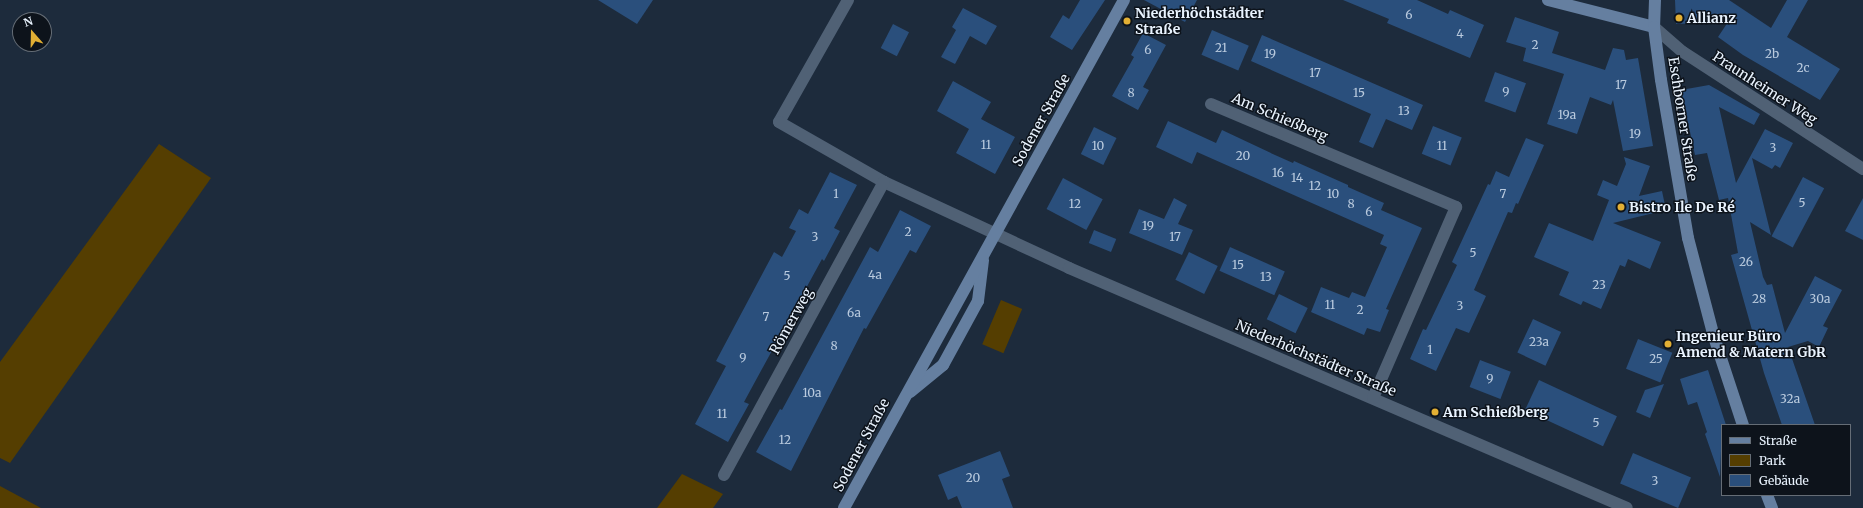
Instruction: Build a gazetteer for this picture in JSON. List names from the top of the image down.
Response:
{
  "streets": {
    "main road": ["Eschborner Straße", "Sodener Straße"],
    "street": [
      "Praunheimer Weg",
      "Am Schießberg",
      "Römerweg",
      "Niederhöchstädter Straße"
    ]
  },
  "crossings": [
    ["Praunheimer Weg", "Eschborner Straße"],
    ["Am Schießberg", "Niederhöchstädter Straße"],
    ["Sodener Straße", "Niederhöchstädter Straße"],
    ["Römerweg", "Niederhöchstädter Straße"]
  ],
  "places": [
    "Allianz",
    "Niederhöchstädter Straße",
    "Bistro Ile De Ré",
    "Ingenieur Büro Amend & Matern GbR",
    "Am Schießberg"
  ],
  "house_numbers": [
    "6",
    "4",
    "2",
    "21",
    "6",
    "19",
    "2b",
    "2c",
    "17",
    "17",
    "9",
    "8",
    "15",
    "13",
    "19a",
    "19",
    "11",
    "10",
    "11",
    "3",
    "20",
    "16",
    "14",
    "12",
    "1",
    "10",
    "7",
    "5",
    "12",
    "8",
    "6",
    "19",
    "2",
    "3",
    "17",
    "5",
    "26",
    "15",
    "4a",
    "5",
    "13",
    "23",
    "28",
    "30a",
    "11",
    "3",
    "2",
    "6a",
    "7",
    "23a",
    "8",
    "1",
    "9",
    "25",
    "9",
    "10a",
    "32a",
    "11",
    "5",
    "12",
    "20",
    "3"
  ],
  "legend": ["Straße", "Park", "Gebäude"],
  "north": "top"
}
